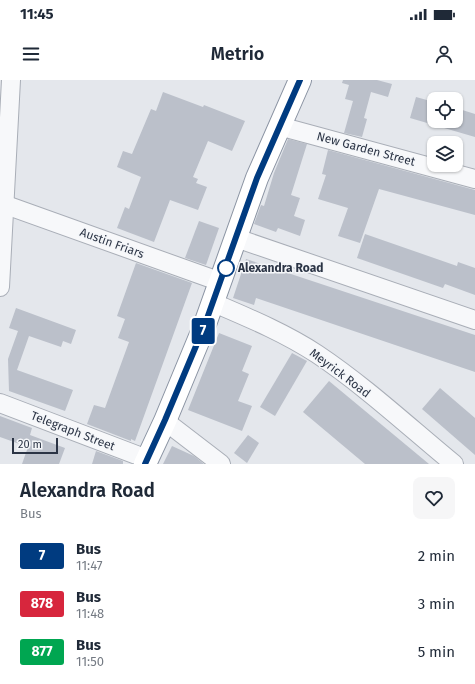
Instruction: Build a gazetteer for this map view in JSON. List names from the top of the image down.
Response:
{
  "streets": {
    "street": [
      "New Garden Street",
      "Austin Friars",
      "Meyrick Road",
      "Telegraph Street"
    ]
  },
  "places": ["Alexandra Road"],
  "lines": ["bus line 7"],
  "scale_bar": "20 m",
  "page": {
    "status": "11:45",
    "header": "Metrio",
    "on_map": "7",
    "scale": "20 m",
    "heading": ["Alexandra Road", "Bus"],
    "list": [
      {
        "mark": "7",
        "name": "Bus",
        "note": "11:47",
        "value": "2 min"
      },
      {
        "mark": "878",
        "name": "Bus",
        "note": "11:48",
        "value": "3 min"
      },
      {
        "mark": "877",
        "name": "Bus",
        "note": "11:50",
        "value": "5 min"
      }
    ]
  }
}
